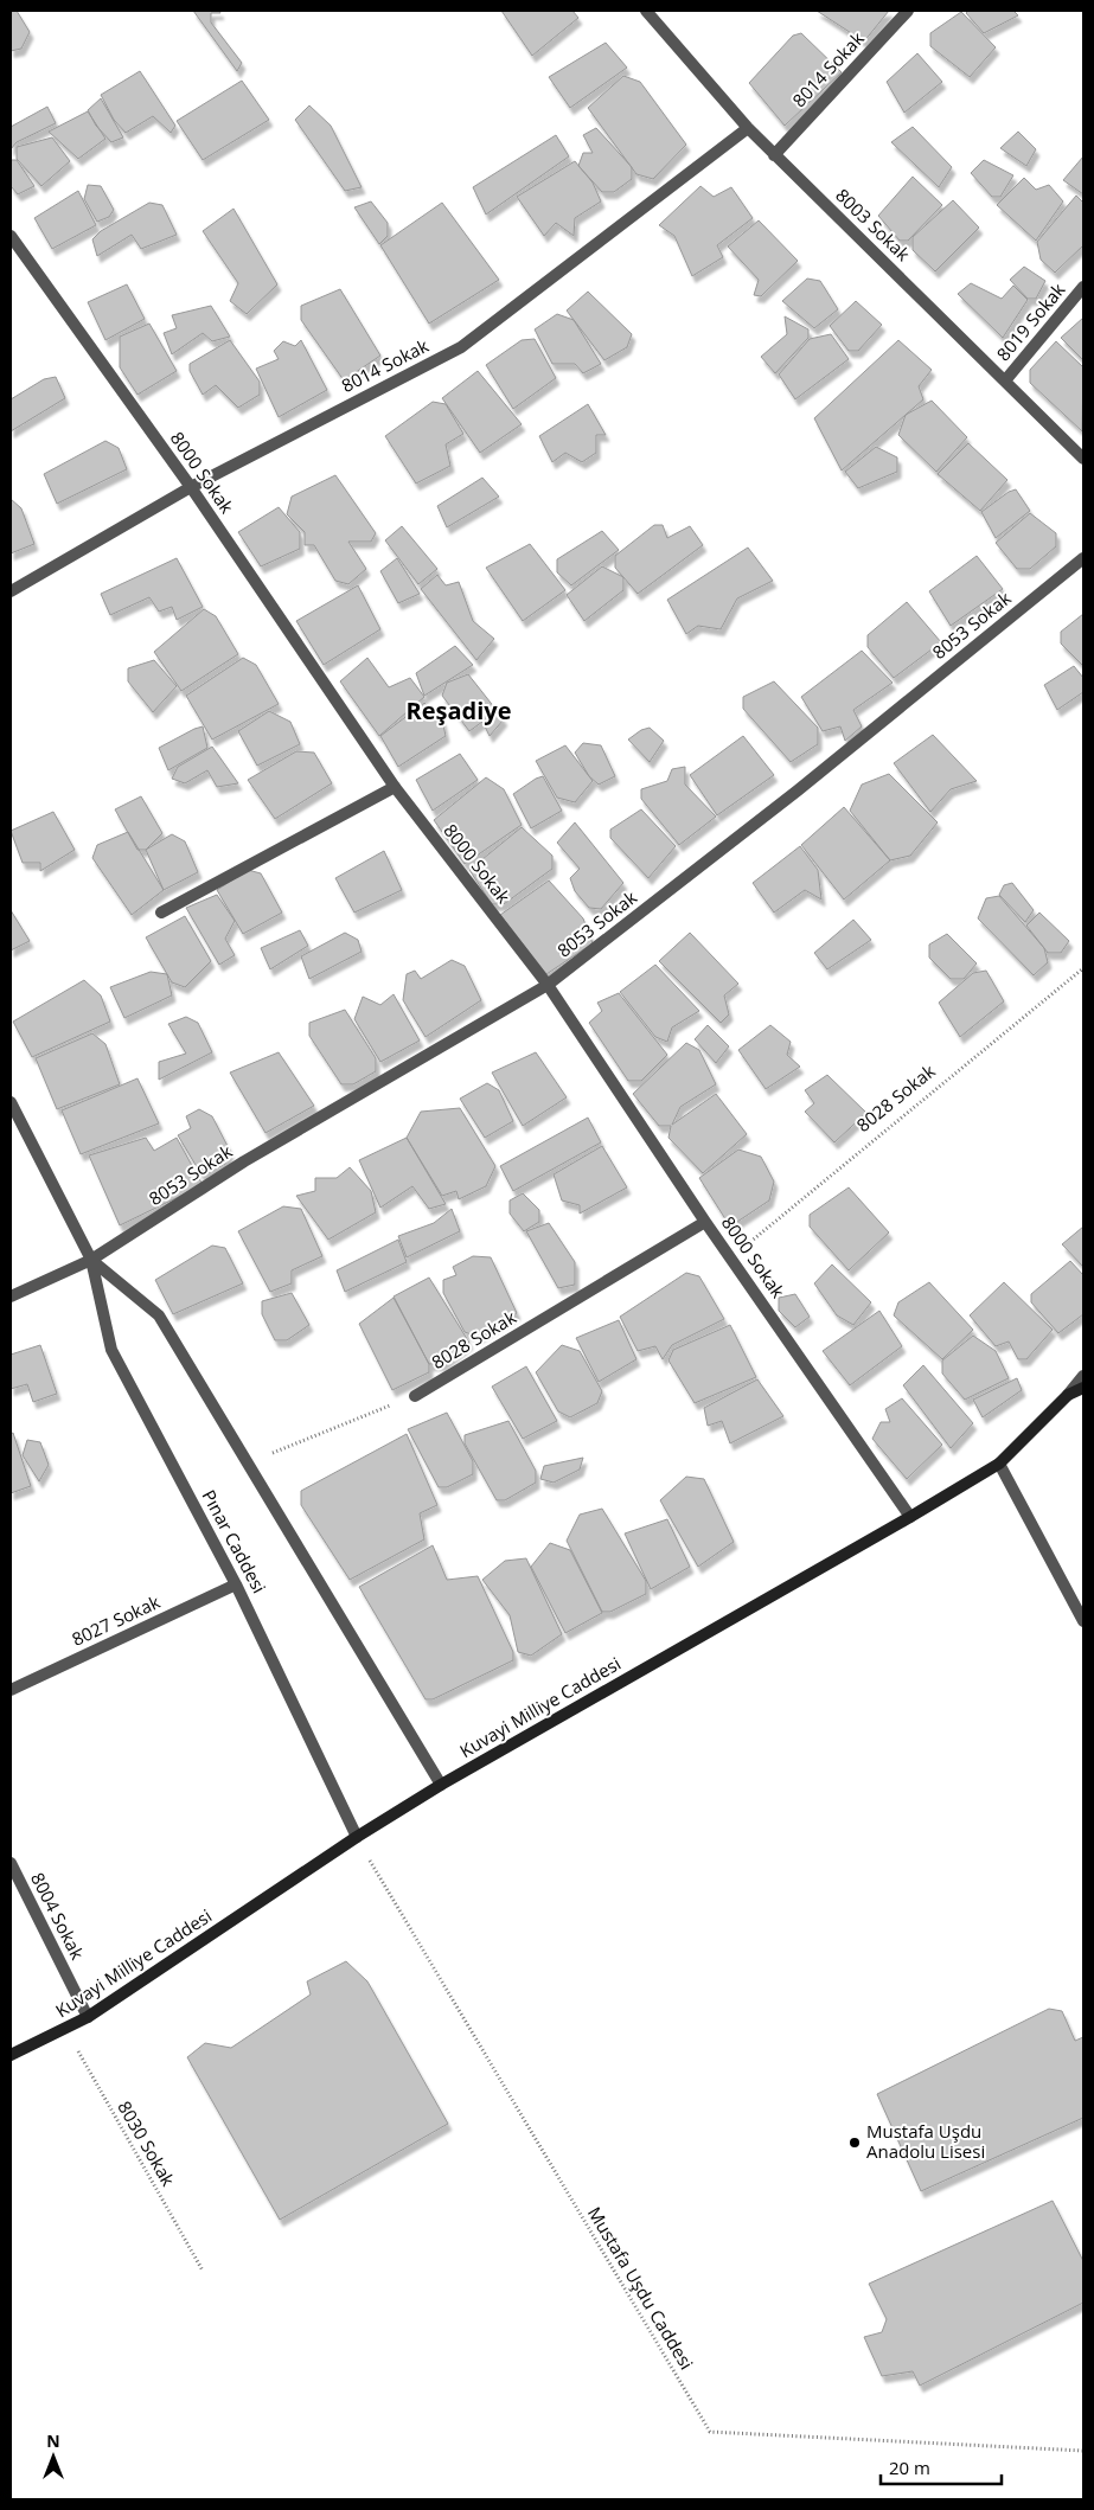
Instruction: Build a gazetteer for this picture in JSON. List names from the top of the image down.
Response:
{
  "streets": {
    "main road": ["Kuvayi Milliye Caddesi"],
    "street": [
      "8014 Sokak",
      "8003 Sokak",
      "8019 Sokak",
      "8000 Sokak",
      "8053 Sokak",
      "8028 Sokak",
      "Pınar Caddesi",
      "8027 Sokak",
      "8004 Sokak"
    ],
    "path": ["8030 Sokak", "Mustafa Uşdu Caddesi"]
  },
  "crossings": [
    ["8014 Sokak", "8003 Sokak"],
    ["8014 Sokak", "8000 Sokak"],
    ["8003 Sokak", "8019 Sokak"],
    ["8000 Sokak", "8053 Sokak"],
    ["8000 Sokak", "8028 Sokak"],
    ["8000 Sokak", "Kuvayi Milliye Caddesi"],
    ["8053 Sokak", "Pınar Caddesi"],
    ["Pınar Caddesi", "8027 Sokak"],
    ["Pınar Caddesi", "Kuvayi Milliye Caddesi"],
    ["Pınar Caddesi", "Mustafa Uşdu Caddesi"],
    ["Kuvayi Milliye Caddesi", "8004 Sokak"],
    ["Kuvayi Milliye Caddesi", "8030 Sokak"],
    ["Kuvayi Milliye Caddesi", "Mustafa Uşdu Caddesi"]
  ],
  "districts": ["Reşadiye"],
  "places": ["Mustafa Uşdu Anadolu Lisesi"],
  "scale_bar": "20 m",
  "north": "top"
}
